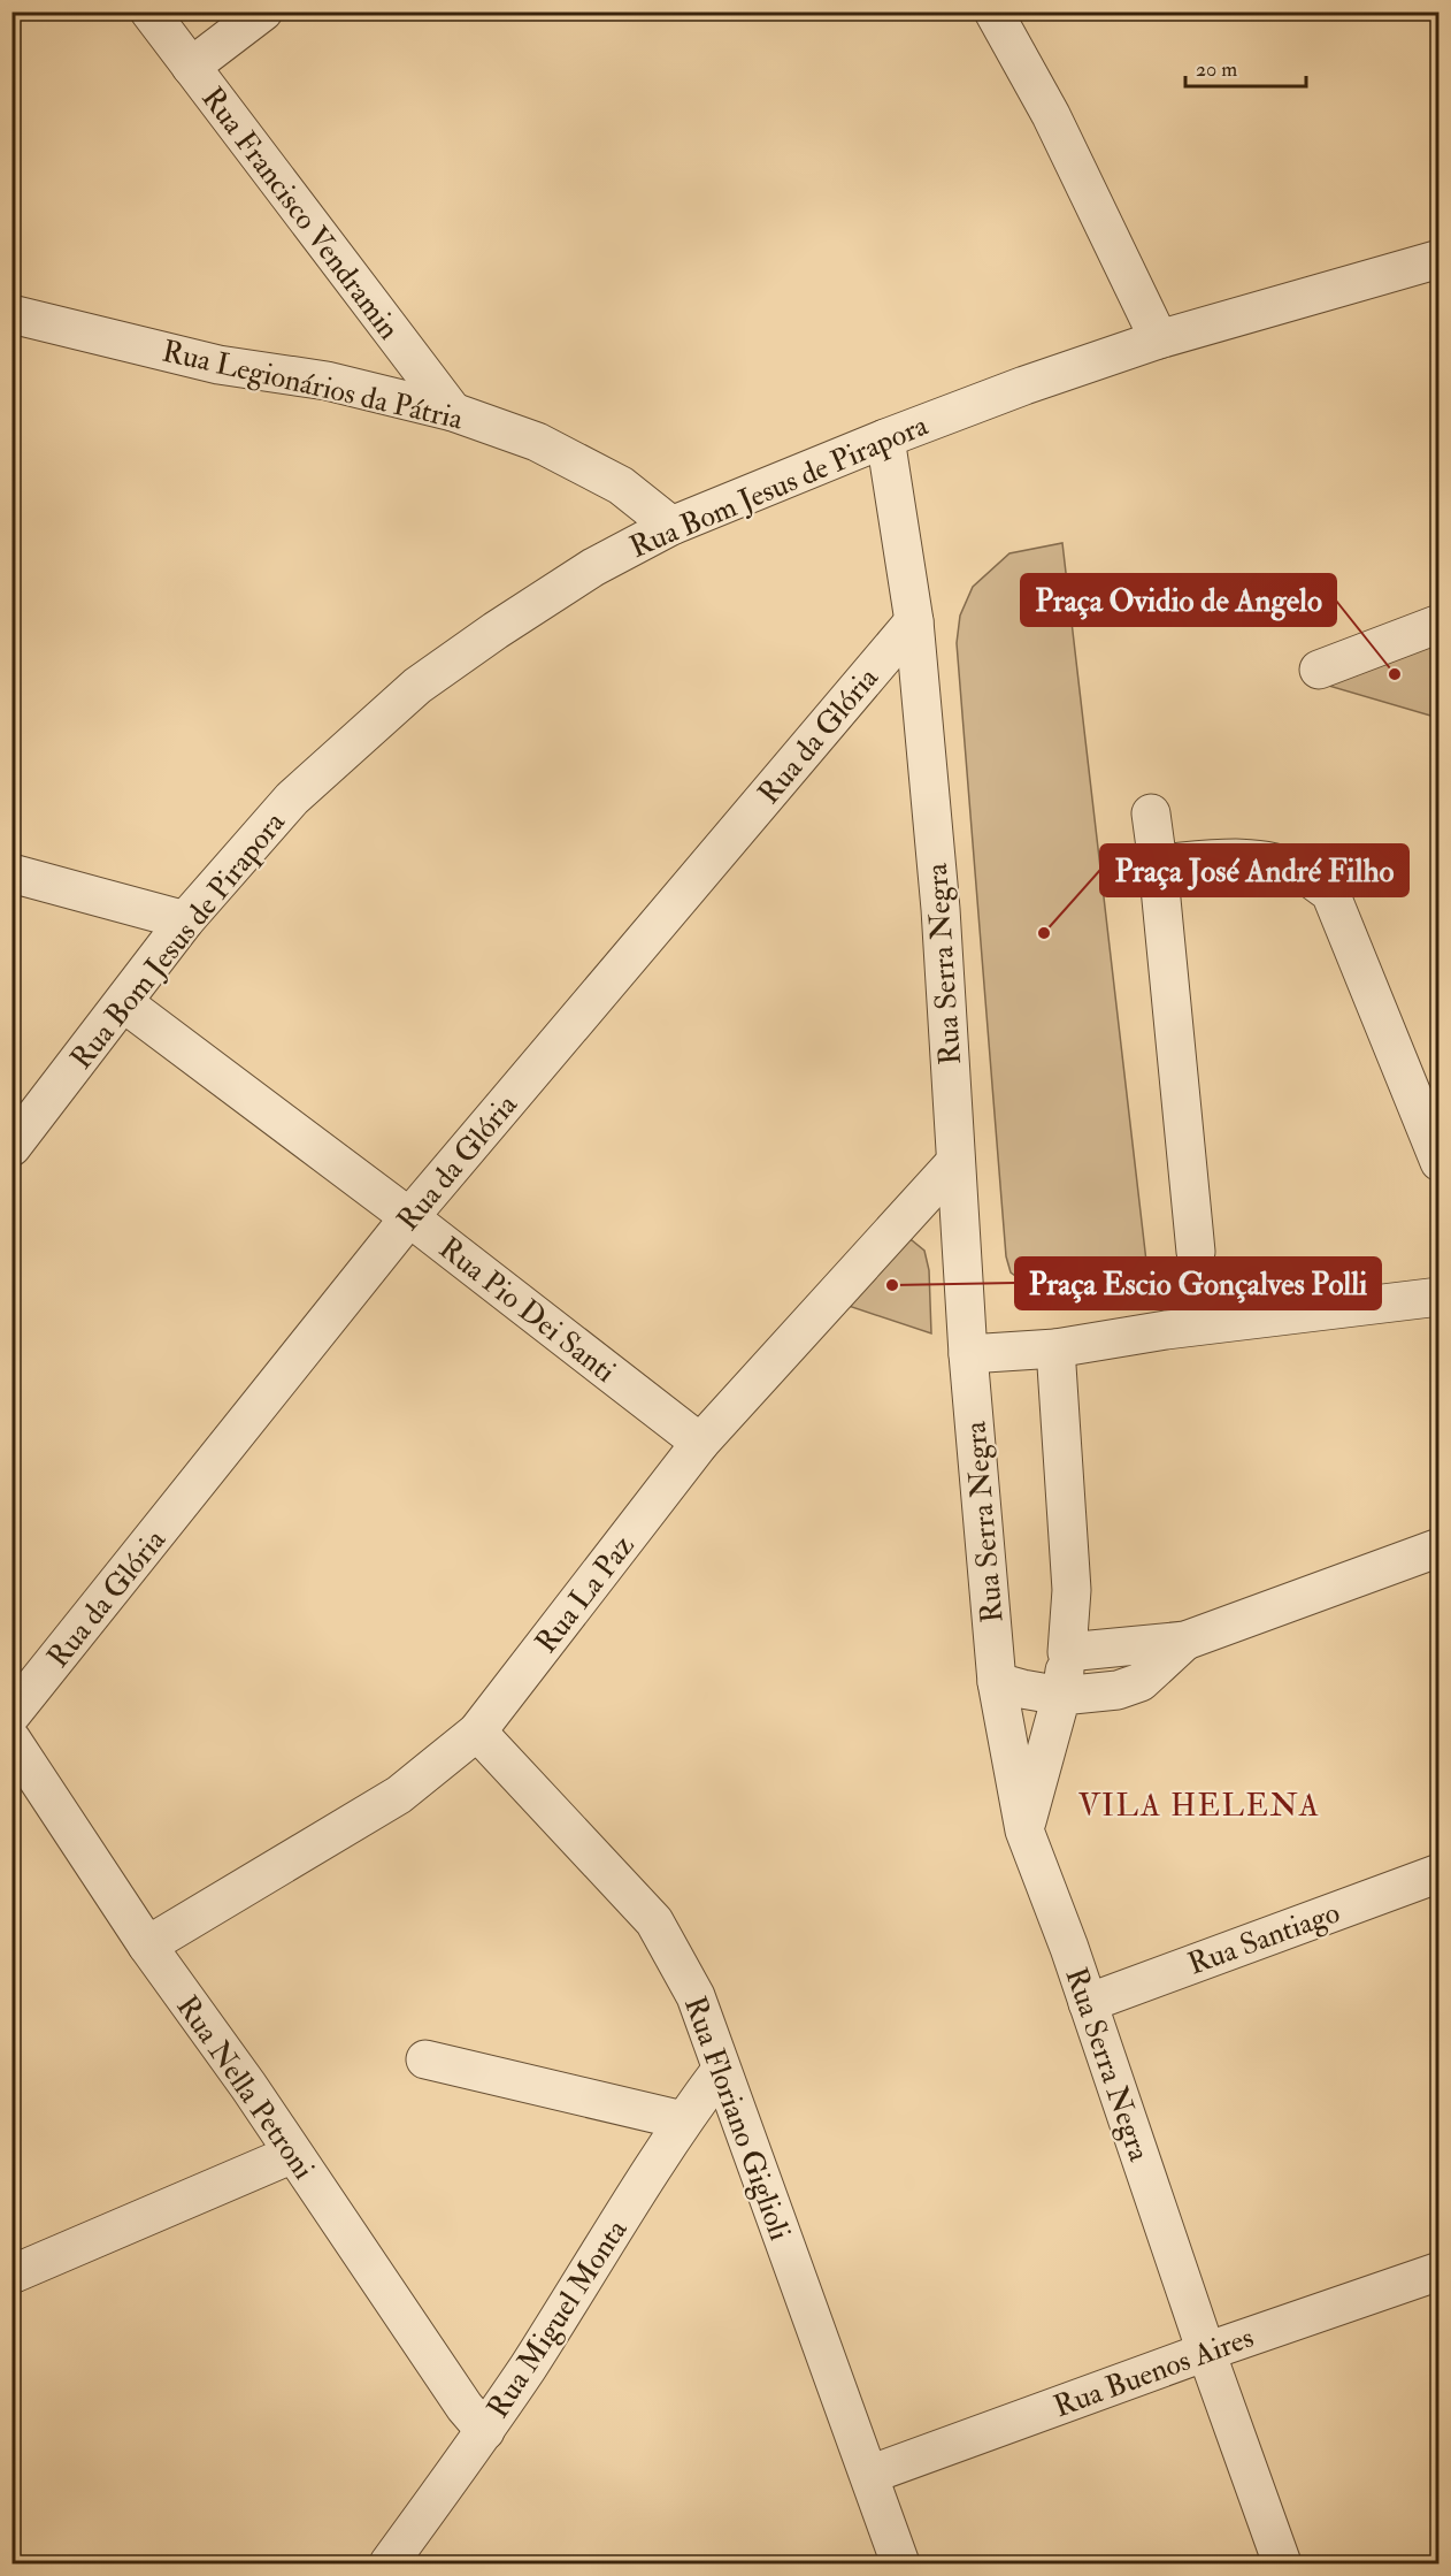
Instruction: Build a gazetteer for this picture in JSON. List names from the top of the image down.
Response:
{
  "streets": {
    "street": [
      "Rua Francisco Vendramin",
      "Rua Legionários da Pátria",
      "Rua Bom Jesus de Pirapora",
      "Rua da Glória",
      "Rua Serra Negra",
      "Rua Pio Dei Santi",
      "Rua La Paz",
      "Rua Santiago",
      "Rua Nella Petroni",
      "Rua Floriano Giglioli",
      "Rua Miguel Monta",
      "Rua Buenos Aires"
    ]
  },
  "crossings": [
    ["Rua Francisco Vendramin", "Rua Legionários da Pátria"],
    ["Rua Legionários da Pátria", "Rua Bom Jesus de Pirapora"],
    ["Rua Bom Jesus de Pirapora", "Rua Serra Negra"],
    ["Rua Bom Jesus de Pirapora", "Rua Pio Dei Santi"],
    ["Rua da Glória", "Rua Serra Negra"],
    ["Rua da Glória", "Rua Pio Dei Santi"],
    ["Rua Serra Negra", "Rua La Paz"],
    ["Rua Serra Negra", "Rua Santiago"],
    ["Rua Serra Negra", "Rua Buenos Aires"],
    ["Rua Pio Dei Santi", "Rua La Paz"],
    ["Rua La Paz", "Rua Nella Petroni"],
    ["Rua La Paz", "Rua Floriano Giglioli"],
    ["Rua Nella Petroni", "Rua Miguel Monta"],
    ["Rua Floriano Giglioli", "Rua Miguel Monta"],
    ["Rua Floriano Giglioli", "Rua Buenos Aires"]
  ],
  "districts": ["VILA HELENA"],
  "places": ["Praça Ovidio de Angelo", "Praça José André Filho", "Praça Escio Gonçalves Polli"],
  "scale_bar": "20 m"
}
